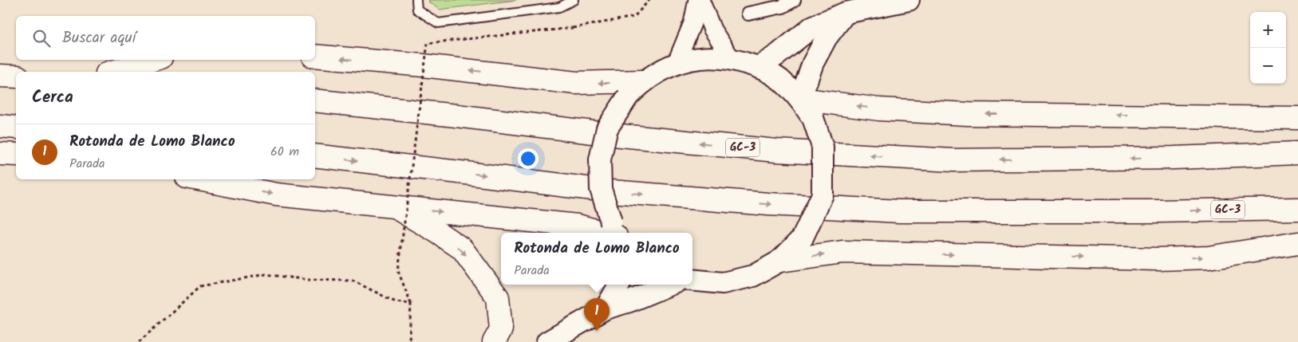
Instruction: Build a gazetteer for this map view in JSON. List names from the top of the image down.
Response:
{
  "streets": {
    "highway": ["GC-3"]
  },
  "page": {
    "map_buttons": ["+", "−"],
    "search": "Buscar aquí",
    "heading": "Cerca",
    "list": [
      {
        "mark": "1",
        "name": "Rotonda de Lomo Blanco",
        "note": "Parada",
        "value": "60 m"
      }
    ],
    "popup": ["Rotonda de Lomo Blanco", "Parada"],
    "pins": "1"
  }
}
